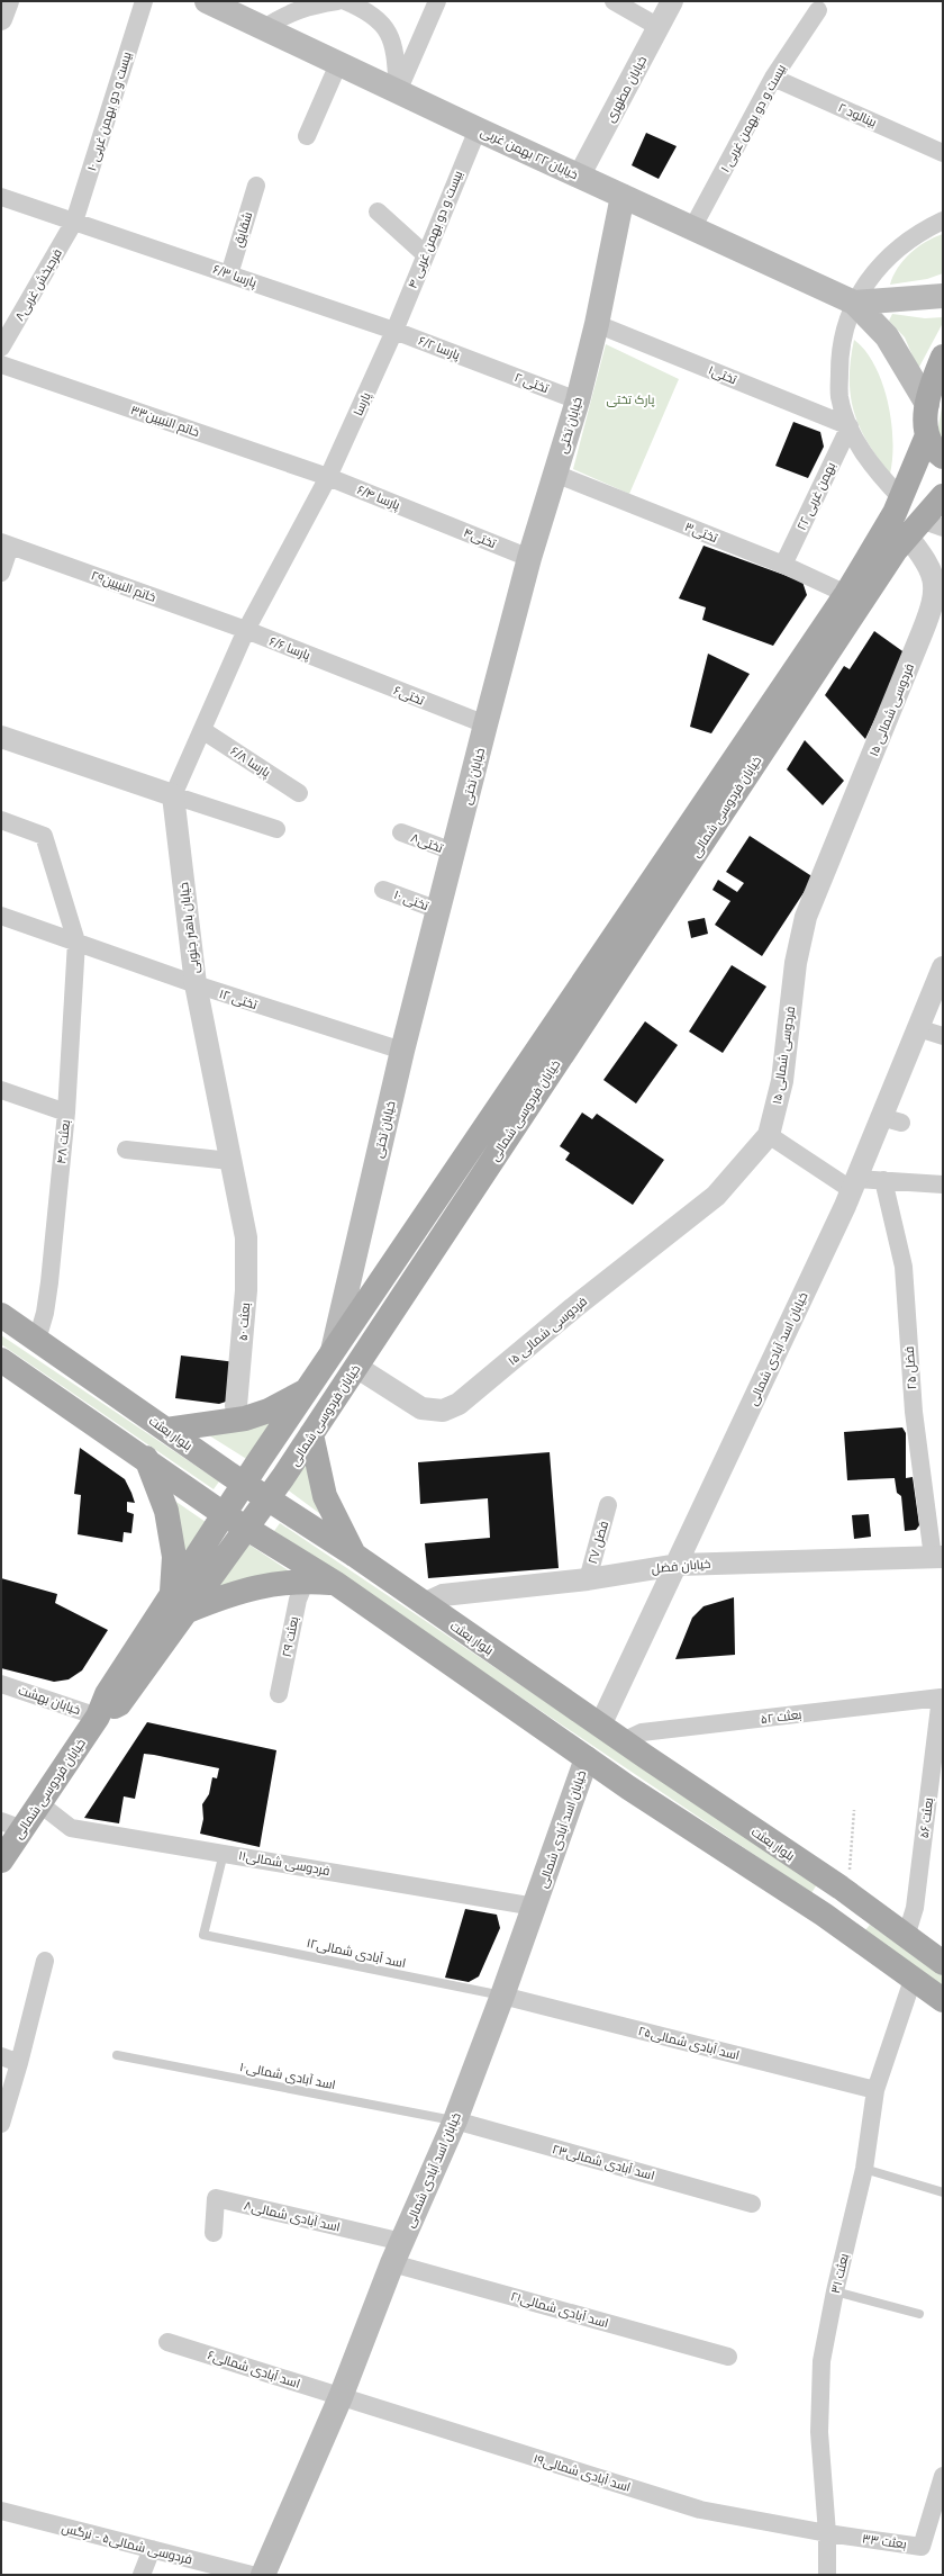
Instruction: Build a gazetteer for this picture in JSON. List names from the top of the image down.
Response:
{
  "streets": {
    "main road": [
      "خیابان ۲۲ بهمن غربی",
      "خیابان تختی",
      "خیابان فردوسی شمالی",
      "خیابان اسد آبادی شمالی",
      "بلوار بعثت"
    ],
    "street": [
      "خیابان مطهری",
      "بیست و دو بهمن غربی ۱۰",
      "بینالود ۲",
      "بیست و دو بهمن غربی ۱",
      "شقایق",
      "بیست و دو بهمن غربی ۴",
      "پارسا ۶/۳",
      "فرحبخش غربی۸",
      "پارسا ۶/۲",
      "تختی۱",
      "تختی ۲",
      "پارسا",
      "خاتم النبیین۳۳",
      "۲۲ بهمن غربی",
      "پارسا ۶/۴",
      "تختی۳",
      "تختی۴",
      "خاتم النبیین۲۹",
      "پارسا ۶/۶",
      "تختی۶",
      "فردوسی شمالی ۱۵",
      "پارسا ۶/۸",
      "تختی۸",
      "تختی ۱۰",
      "خیابان باهنر جنوبی",
      "تختی ۱۲",
      "بعثت ۴۸",
      "بعثت ۵۰",
      "فضل ۲۵",
      "فضل ۲۷",
      "خیابان فضل",
      "بعثت ۲۹",
      "خیابان بهشت",
      "بعثت ۵۲",
      "بعثت ۵۶",
      "فردوسی شمالی۱۱",
      "اسد آبادی شمالی۲۵",
      "اسد آبادی شمالی۲۳",
      "اسد آبادی شمالی۸",
      "بعثت ۳۱",
      "اسد آبادی شمالی۲۱",
      "اسد آبادی شمالی۶",
      "اسد آبادی شمالی۱۹",
      "بعثت ۳۳",
      "فردوسی شمالی۵ - نرگس"
    ],
    "lane": ["اسد آبادی شمالی۱۲", "اسد آبادی شمالی۱۰"]
  },
  "crossings": [
    ["خیابان مطهری", "خیابان ۲۲ بهمن غربی"],
    ["بیست و دو بهمن غربی ۱۰", "پارسا ۶/۳"],
    ["بیست و دو بهمن غربی ۱۰", "فرحبخش غربی۸"],
    ["بینالود ۲", "بیست و دو بهمن غربی ۱"],
    ["بیست و دو بهمن غربی ۱", "خیابان ۲۲ بهمن غربی"],
    ["خیابان ۲۲ بهمن غربی", "بیست و دو بهمن غربی ۴"],
    ["خیابان ۲۲ بهمن غربی", "خیابان تختی"],
    ["شقایق", "پارسا ۶/۳"],
    ["بیست و دو بهمن غربی ۴", "پارسا ۶/۳"],
    ["بیست و دو بهمن غربی ۴", "پارسا ۶/۲"],
    ["بیست و دو بهمن غربی ۴", "پارسا"],
    ["پارسا ۶/۳", "فرحبخش غربی۸"],
    ["پارسا ۶/۳", "پارسا ۶/۲"],
    ["پارسا ۶/۳", "پارسا"],
    ["پارسا ۶/۲", "تختی ۲"],
    ["پارسا ۶/۲", "پارسا"],
    ["تختی۱", "خیابان تختی"],
    ["تختی۱", "۲۲ بهمن غربی"],
    ["تختی ۲", "خیابان تختی"],
    ["پارسا", "خاتم النبیین۳۳"],
    ["پارسا", "پارسا ۶/۴"],
    ["پارسا", "خاتم النبیین۲۹"],
    ["پارسا", "پارسا ۶/۶"],
    ["پارسا", "پارسا ۶/۸"],
    ["پارسا", "خیابان باهنر جنوبی"],
    ["خاتم النبیین۳۳", "پارسا ۶/۴"],
    ["خیابان تختی", "تختی۳"],
    ["خیابان تختی", "تختی۴"],
    ["خیابان تختی", "تختی۶"],
    ["خیابان تختی", "خیابان فردوسی شمالی"],
    ["خیابان تختی", "تختی۸"],
    ["خیابان تختی", "تختی ۱۰"],
    ["خیابان تختی", "تختی ۱۲"],
    ["۲۲ بهمن غربی", "تختی۳"],
    ["پارسا ۶/۴", "تختی۴"],
    ["تختی۳", "خیابان فردوسی شمالی"],
    ["خاتم النبیین۲۹", "پارسا ۶/۶"],
    ["پارسا ۶/۶", "تختی۶"],
    ["فردوسی شمالی ۱۵", "خیابان فردوسی شمالی"],
    ["خیابان فردوسی شمالی", "بلوار بعثت"],
    ["خیابان فردوسی شمالی", "خیابان بهشت"],
    ["خیابان فردوسی شمالی", "فردوسی شمالی۱۱"],
    ["خیابان باهنر جنوبی", "تختی ۱۲"],
    ["خیابان باهنر جنوبی", "بعثت ۵۰"],
    ["تختی ۱۲", "بعثت ۴۸"],
    ["بعثت ۴۸", "بلوار بعثت"],
    ["خیابان اسد آبادی شمالی", "بلوار بعثت"],
    ["خیابان اسد آبادی شمالی", "خیابان فضل"],
    ["خیابان اسد آبادی شمالی", "فردوسی شمالی۱۱"],
    ["خیابان اسد آبادی شمالی", "اسد آبادی شمالی۱۲"],
    ["خیابان اسد آبادی شمالی", "اسد آبادی شمالی۲۵"],
    ["خیابان اسد آبادی شمالی", "اسد آبادی شمالی۱۰"],
    ["خیابان اسد آبادی شمالی", "اسد آبادی شمالی۲۳"],
    ["خیابان اسد آبادی شمالی", "اسد آبادی شمالی۸"],
    ["خیابان اسد آبادی شمالی", "اسد آبادی شمالی۲۱"],
    ["خیابان اسد آبادی شمالی", "اسد آبادی شمالی۶"],
    ["خیابان اسد آبادی شمالی", "اسد آبادی شمالی۱۹"],
    ["فضل ۲۵", "خیابان فضل"],
    ["بلوار بعثت", "خیابان فضل"],
    ["بلوار بعثت", "بعثت ۵۲"],
    ["بلوار بعثت", "بعثت ۵۶"],
    ["فضل ۲۷", "خیابان فضل"],
    ["بعثت ۵۲", "بعثت ۵۶"],
    ["فردوسی شمالی۱۱", "اسد آبادی شمالی۱۲"],
    ["اسد آبادی شمالی۱۲", "اسد آبادی شمالی۲۵"],
    ["اسد آبادی شمالی۲۵", "بعثت ۳۱"],
    ["اسد آبادی شمالی۱۰", "اسد آبادی شمالی۲۳"],
    ["اسد آبادی شمالی۸", "اسد آبادی شمالی۲۱"],
    ["بعثت ۳۱", "اسد آبادی شمالی۱۹"],
    ["بعثت ۳۱", "بعثت ۳۳"],
    ["اسد آبادی شمالی۶", "اسد آبادی شمالی۱۹"],
    ["اسد آبادی شمالی۱۹", "بعثت ۳۳"]
  ],
  "parks": ["پارک تختی"]
}
